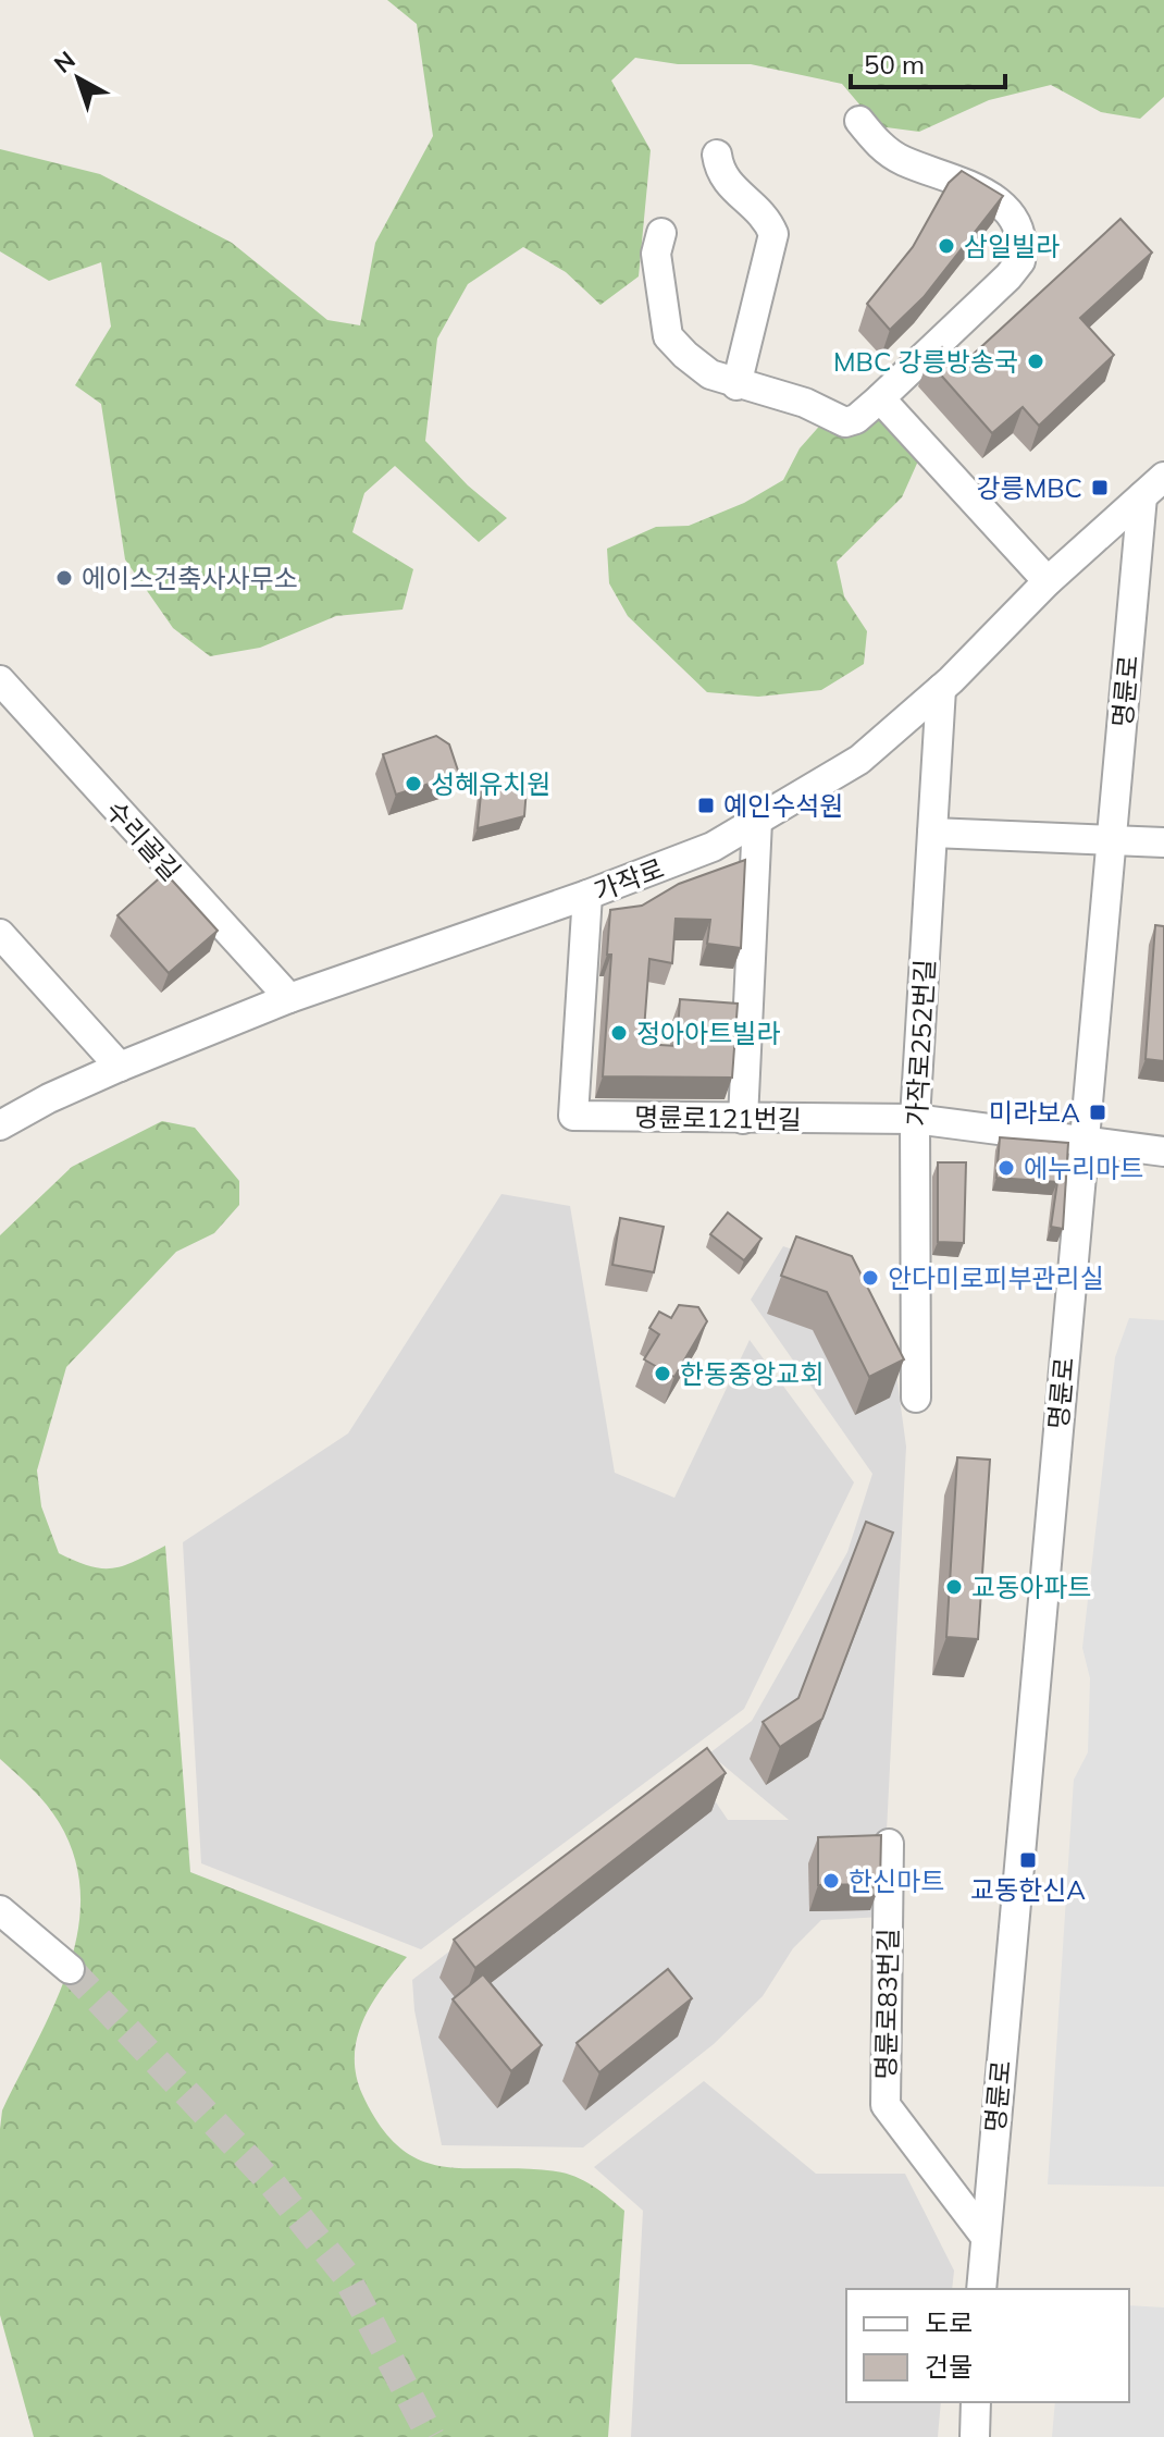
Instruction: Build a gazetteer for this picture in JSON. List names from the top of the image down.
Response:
{
  "streets": {
    "street": [
      "명륜로",
      "수리골길",
      "가작로",
      "가작로252번길",
      "명륜로121번길",
      "명륜로83번길"
    ]
  },
  "crossings": [
    ["명륜로", "가작로"],
    ["명륜로", "명륜로121번길"],
    ["명륜로", "명륜로83번길"],
    ["수리골길", "가작로"],
    ["가작로", "가작로252번길"],
    ["가작로", "명륜로121번길"],
    ["가작로252번길", "명륜로121번길"]
  ],
  "places": {
    "other": [
      "삼일빌라",
      "MBC 강릉방송국",
      "에이스건축사사무소",
      "성혜유치원",
      "정아아트빌라",
      "에누리마트",
      "안다미로피부관리실",
      "한동중앙교회",
      "교동아파트",
      "한신마트"
    ],
    "transit": [
      "강릉MBC",
      "예인수석원",
      "미라보A",
      "교동한신A"
    ]
  },
  "legend": ["도로", "건물"],
  "scale_bar": "50 m",
  "north": "top left"
}
